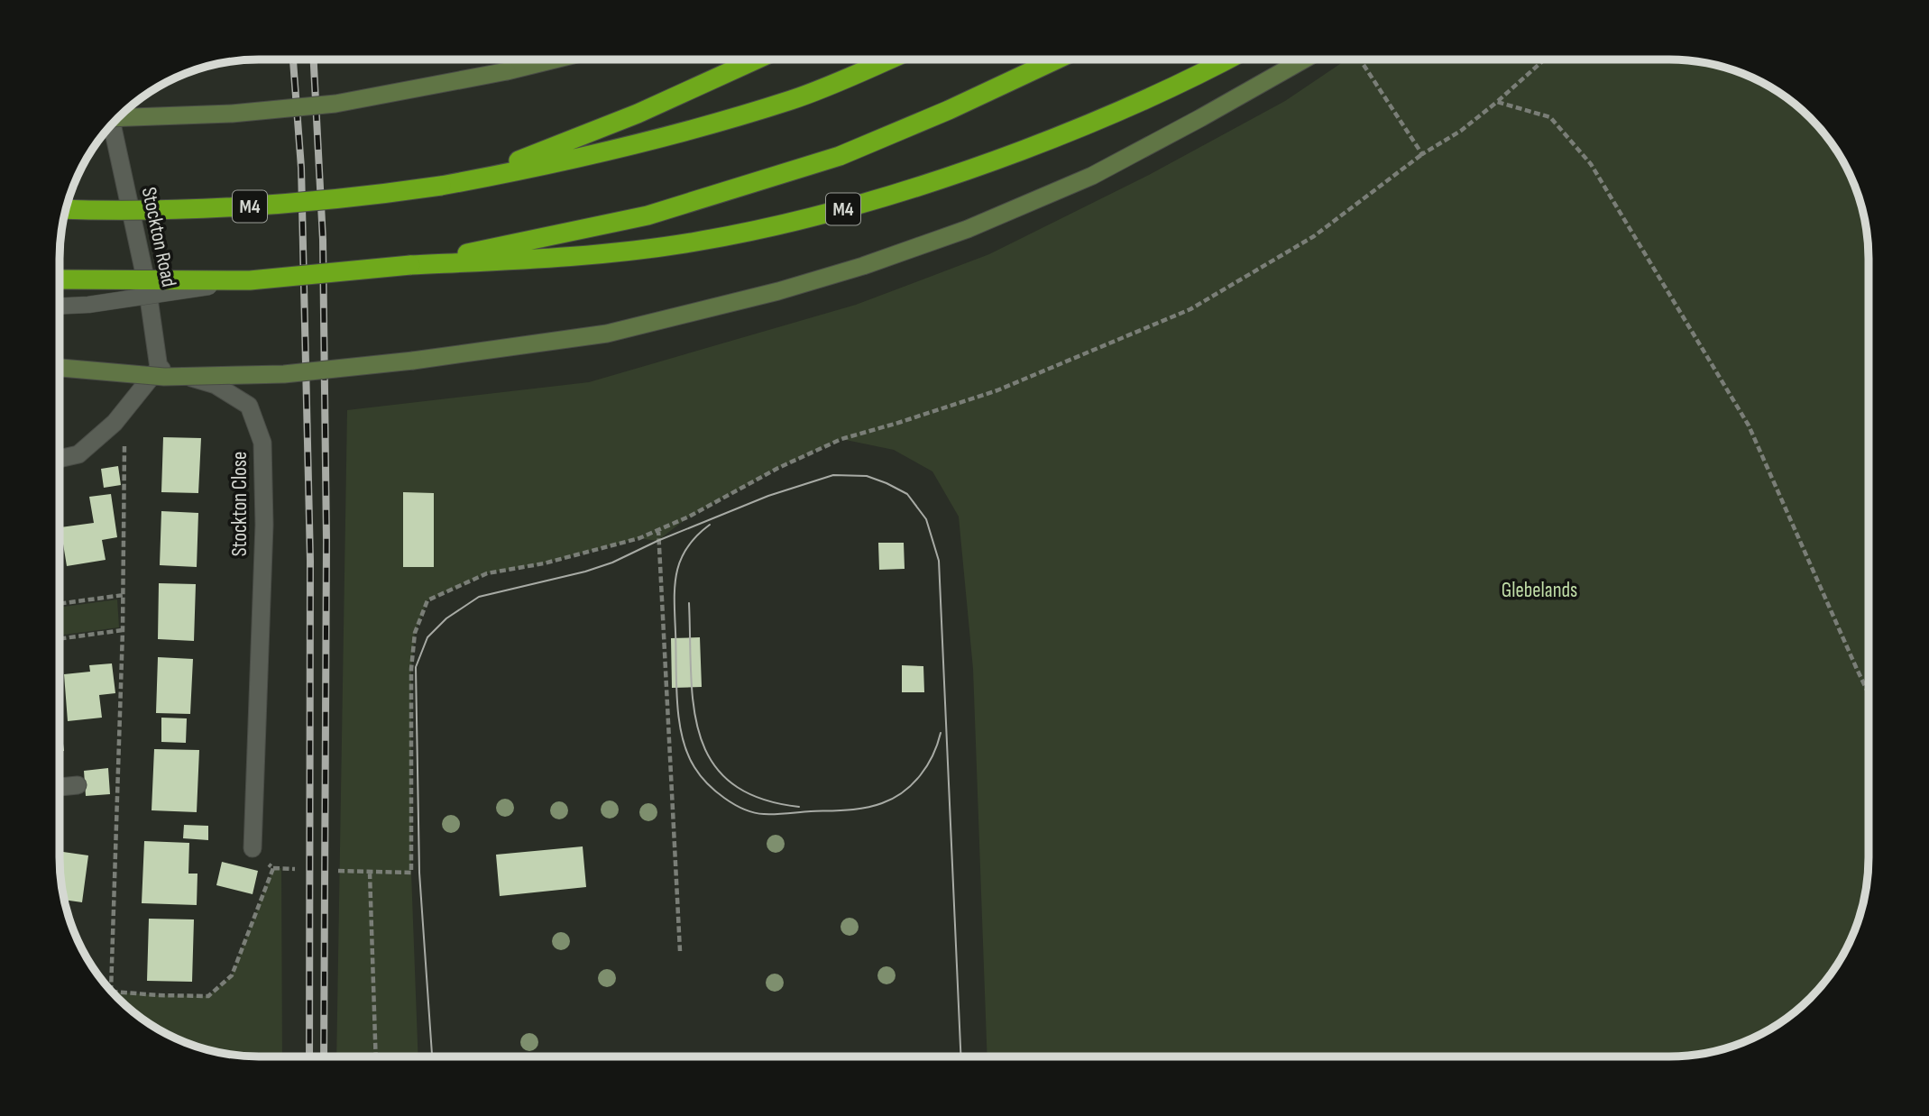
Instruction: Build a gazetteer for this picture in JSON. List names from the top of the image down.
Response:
{
  "streets": {
    "highway": ["M4"],
    "street": ["Stockton Road", "Stockton Close"]
  },
  "crossings": [
    ["Stockton Road", "Stockton Close"]
  ],
  "parks": ["Glebelands"]
}
